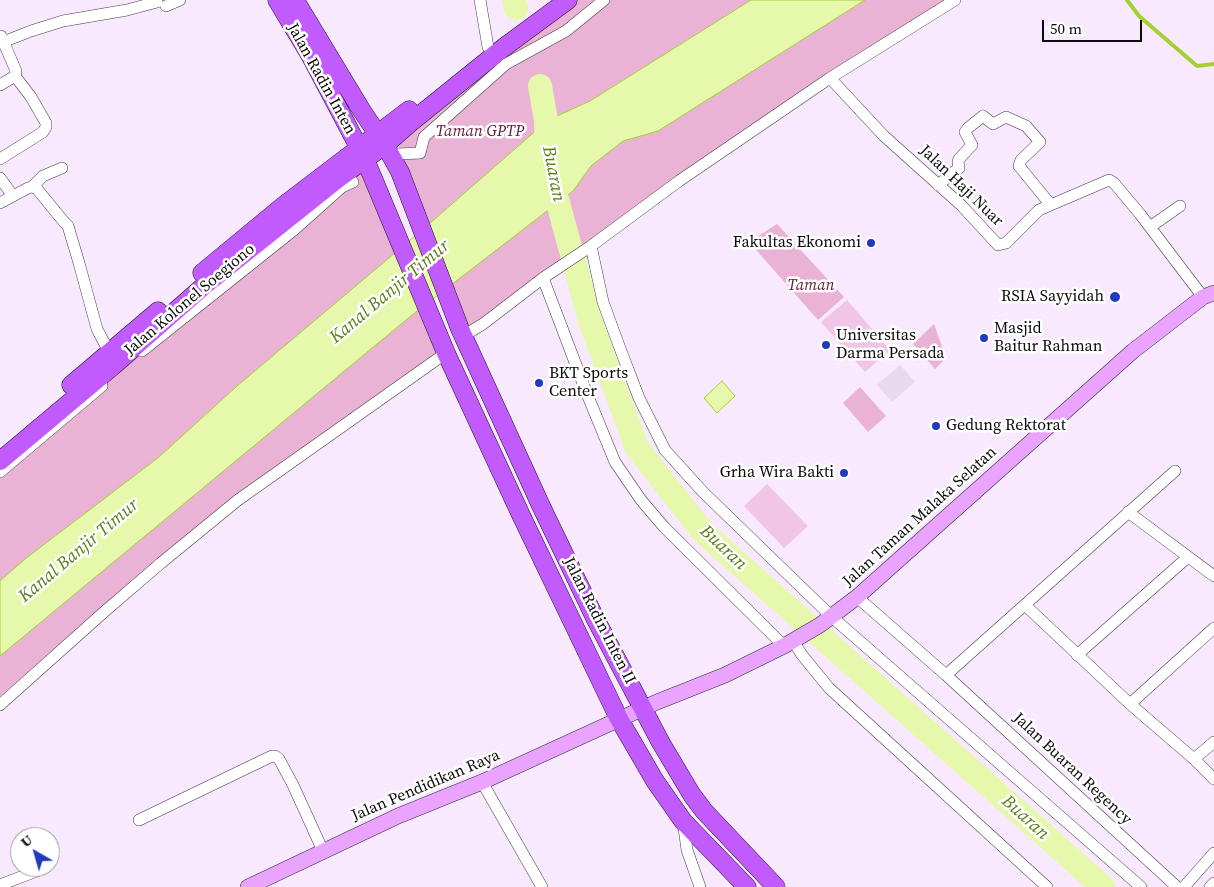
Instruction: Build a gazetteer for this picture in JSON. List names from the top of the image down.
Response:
{
  "streets": {
    "main road": ["Jalan Radin Inten", "Jalan Kolonel Soegiono", "Jalan Radin Inten II"],
    "street": [
      "Jalan Haji Nuar",
      "Jalan Taman Malaka Selatan",
      "Jalan Buaran Regency",
      "Jalan Pendidikan Raya"
    ]
  },
  "crossings": [
    ["Jalan Radin Inten", "Jalan Kolonel Soegiono"],
    ["Jalan Radin Inten", "Jalan Radin Inten II"],
    ["Jalan Haji Nuar", "Jalan Taman Malaka Selatan"],
    ["Jalan Taman Malaka Selatan", "Jalan Radin Inten II"],
    ["Jalan Taman Malaka Selatan", "Jalan Buaran Regency"],
    ["Jalan Taman Malaka Selatan", "Jalan Pendidikan Raya"],
    ["Jalan Radin Inten II", "Jalan Pendidikan Raya"]
  ],
  "water": ["Buaran", "Kanal Banjir Timur"],
  "parks": ["Taman GPTP", "Taman"],
  "places": [
    "Fakultas Ekonomi",
    "RSIA Sayyidah",
    "Masjid Baitur Rahman",
    "Universitas Darma Persada",
    "BKT Sports Center",
    "Gedung Rektorat",
    "Grha Wira Bakti"
  ],
  "scale_bar": "50 m",
  "north": "top left"
}
